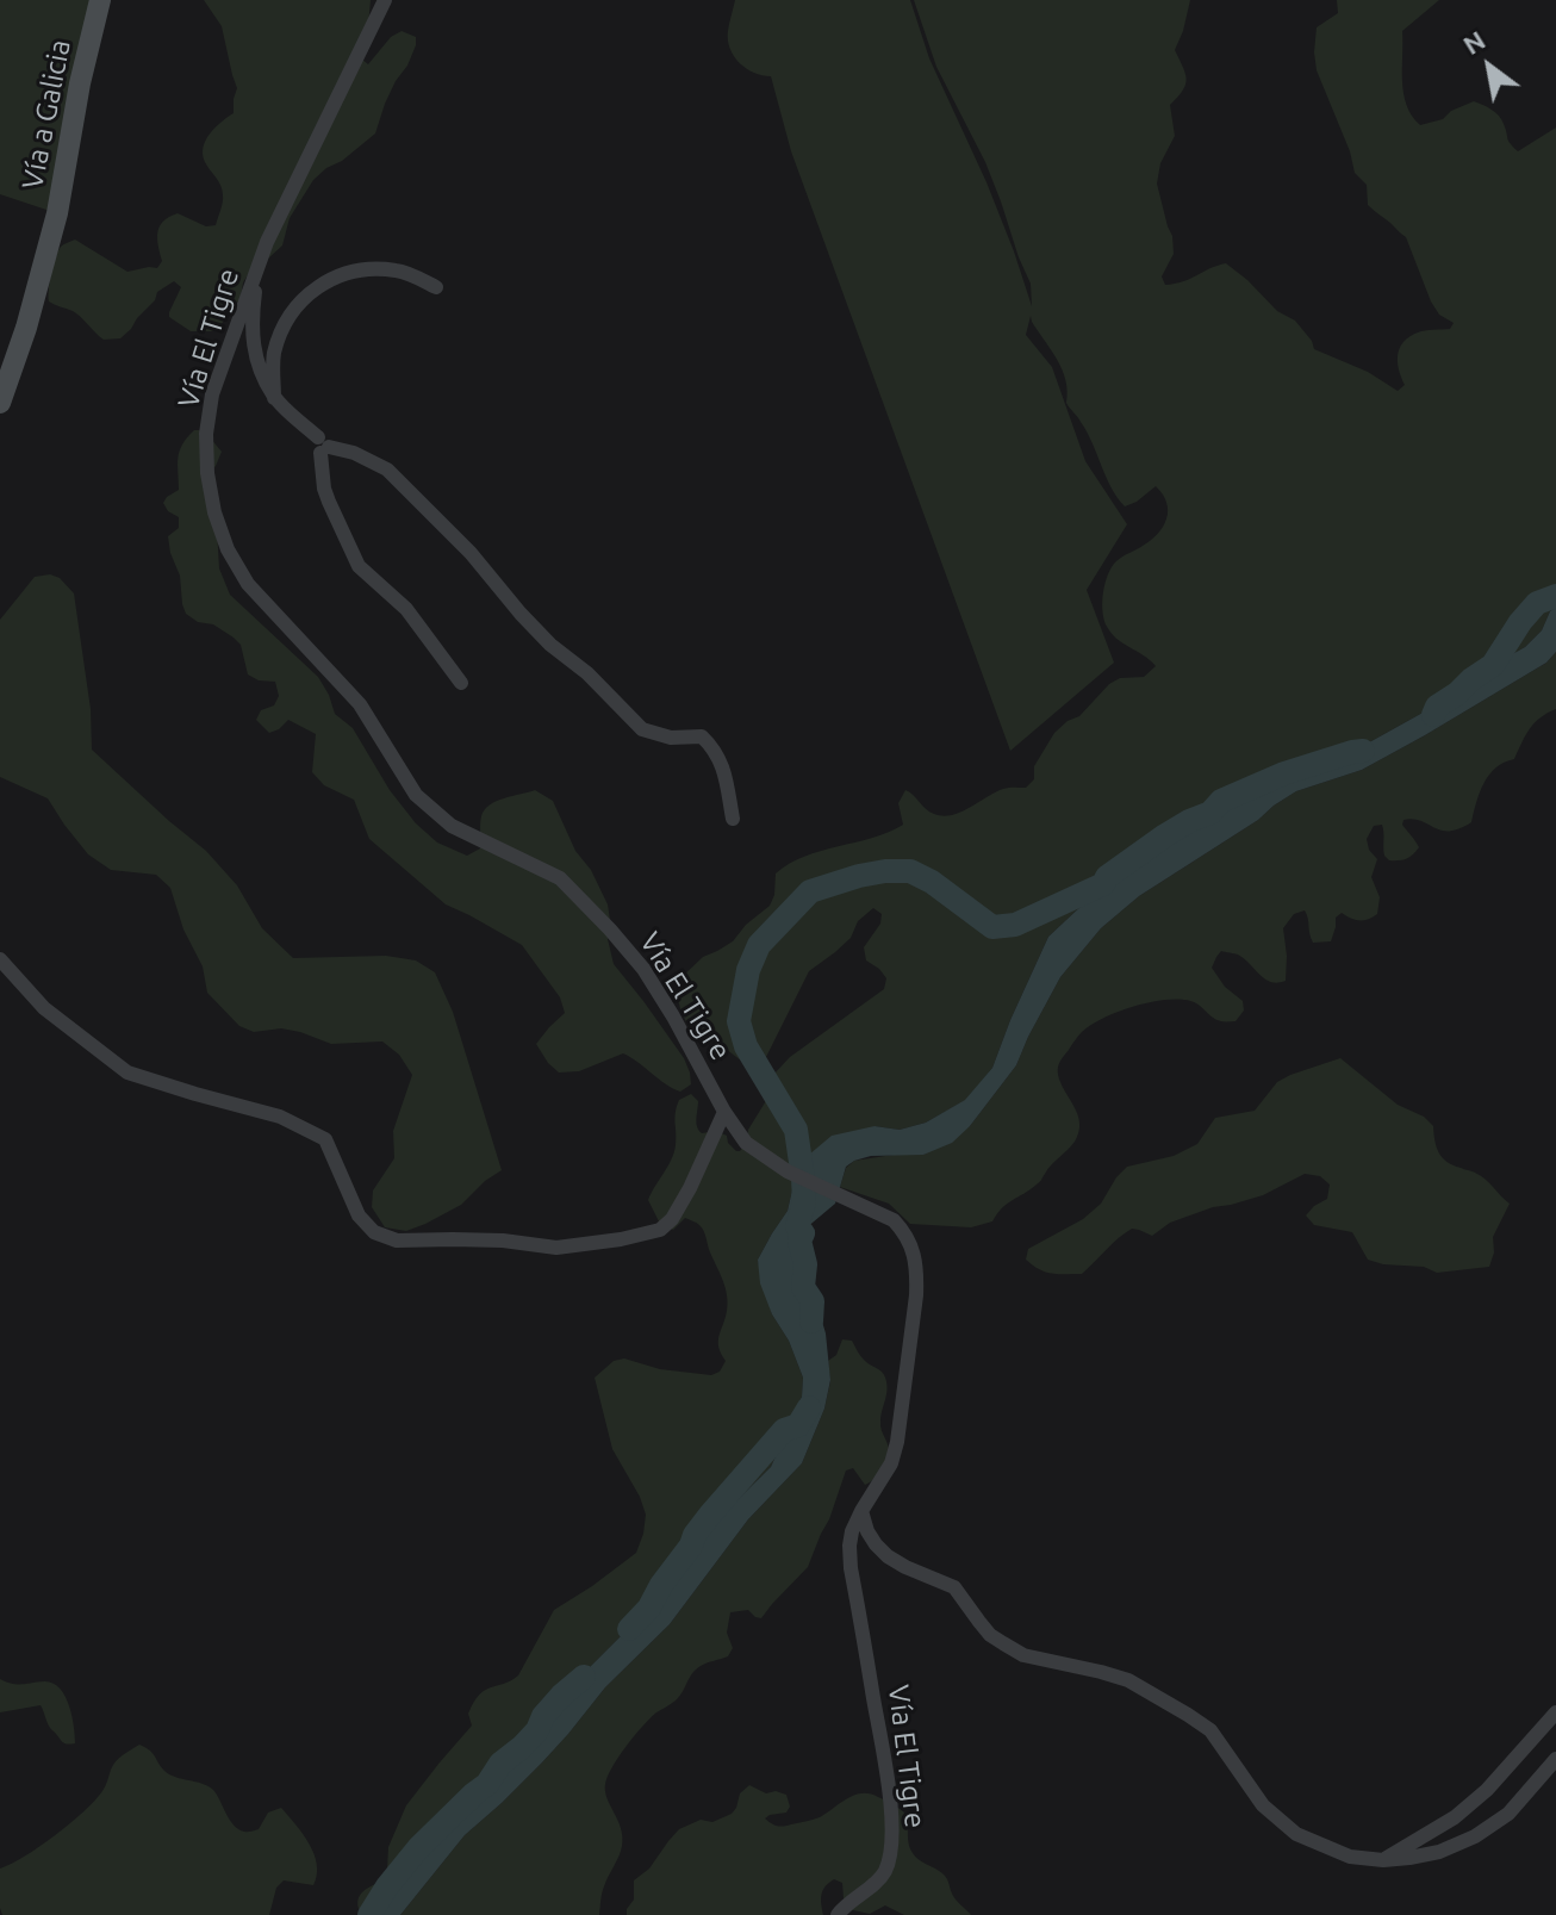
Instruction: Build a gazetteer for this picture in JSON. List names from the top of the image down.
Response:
{
  "streets": {
    "street": ["Vía a Galicia", "Vía El Tigre"]
  },
  "north": "top left"
}
